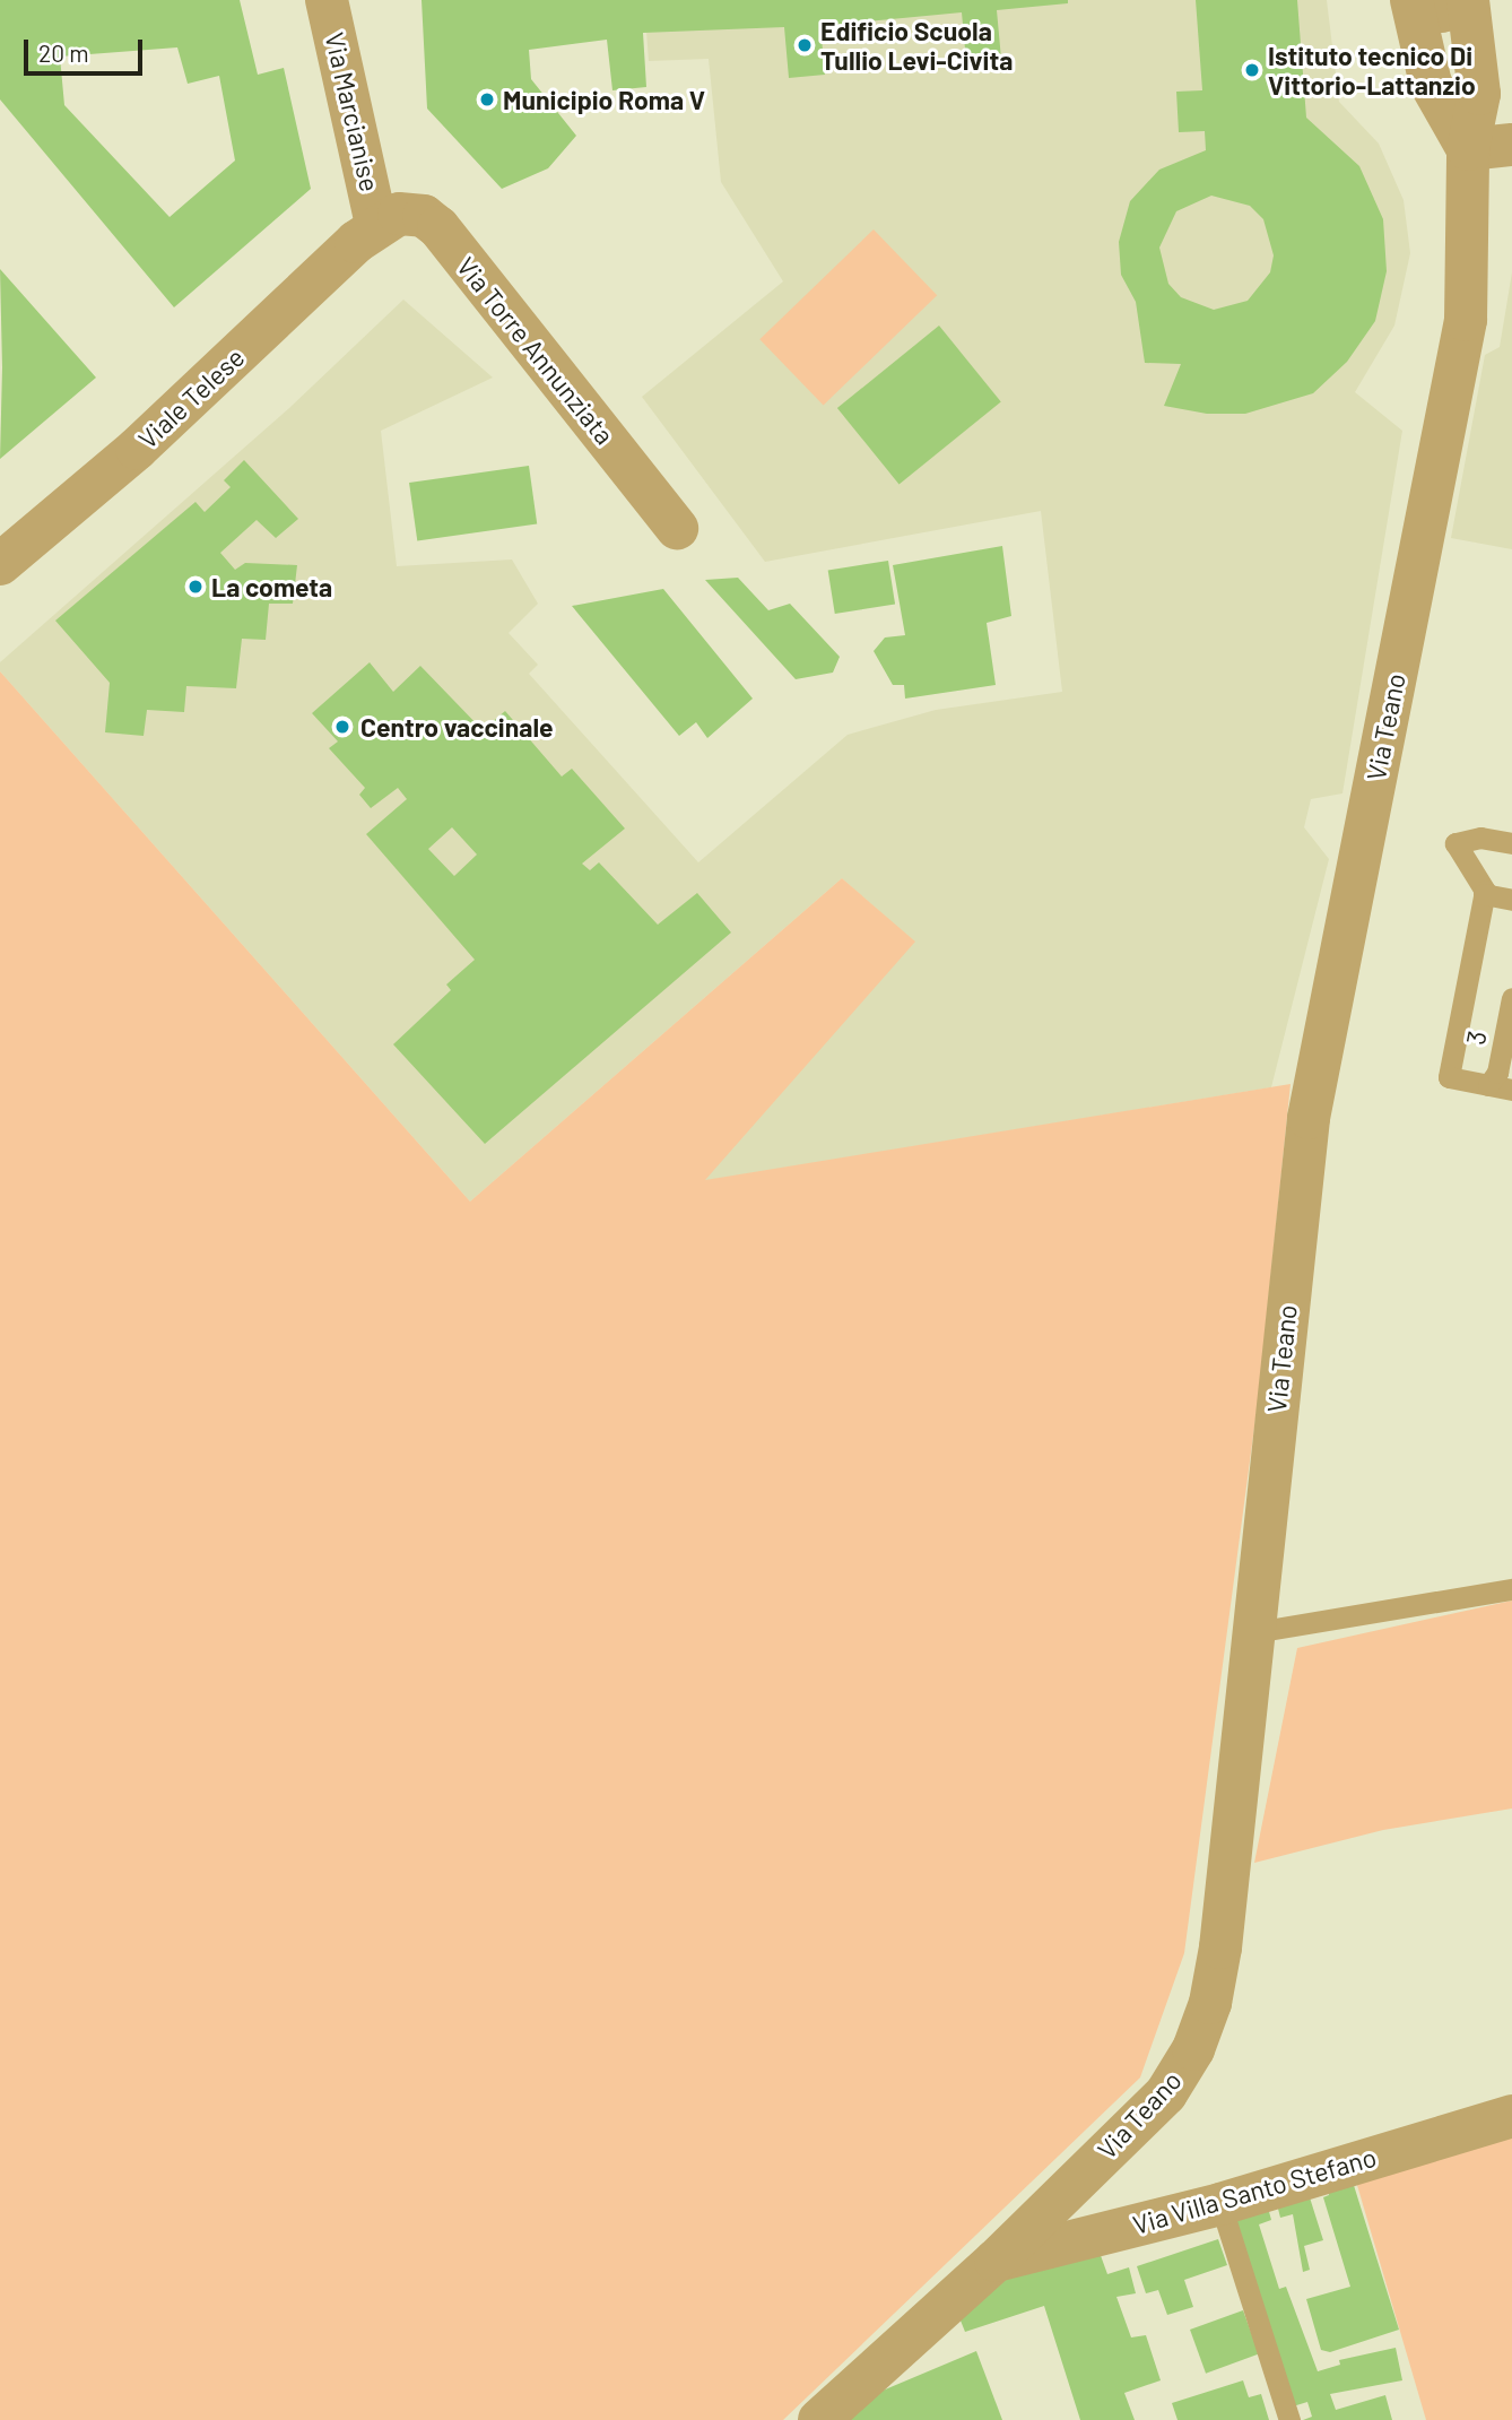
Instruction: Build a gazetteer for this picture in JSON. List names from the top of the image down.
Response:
{
  "streets": {
    "street": [
      "Via Marcianise",
      "Via Torre Annunziata",
      "Viale Telese",
      "Via Teano",
      "Via Villa Santo Stefano"
    ],
    "lane": ["3"]
  },
  "crossings": [
    ["Via Marcianise", "Via Torre Annunziata"],
    ["Via Marcianise", "Viale Telese"],
    ["Via Torre Annunziata", "Viale Telese"],
    ["Via Teano", "Via Villa Santo Stefano"]
  ],
  "places": [
    "Edificio Scuola Tullio Levi-Civita",
    "Istituto tecnico Di Vittorio-Lattanzio",
    "Municipio Roma V",
    "La cometa",
    "Centro vaccinale"
  ],
  "scale_bar": "20 m"
}
